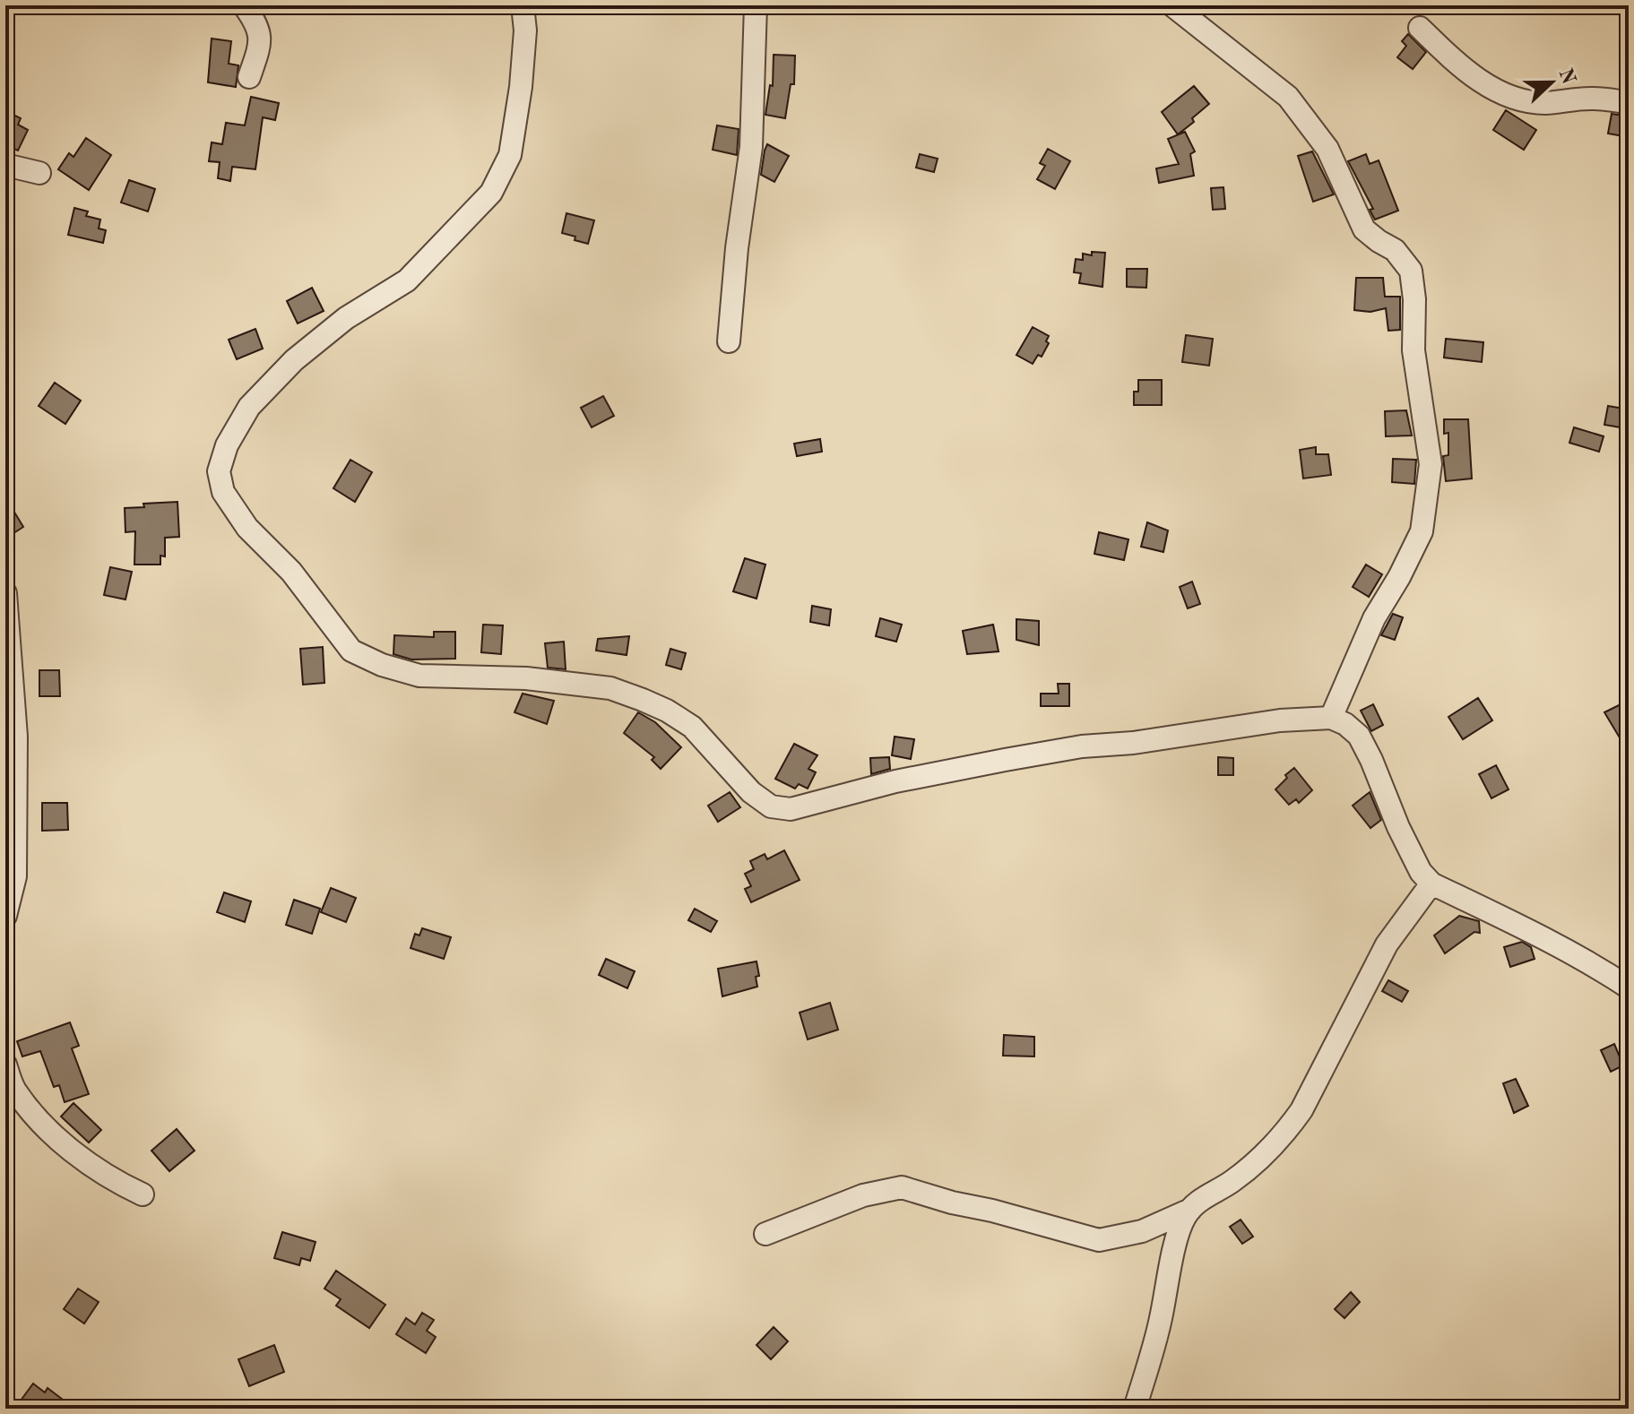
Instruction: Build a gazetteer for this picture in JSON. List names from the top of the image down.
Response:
{
  "north": "right"
}
